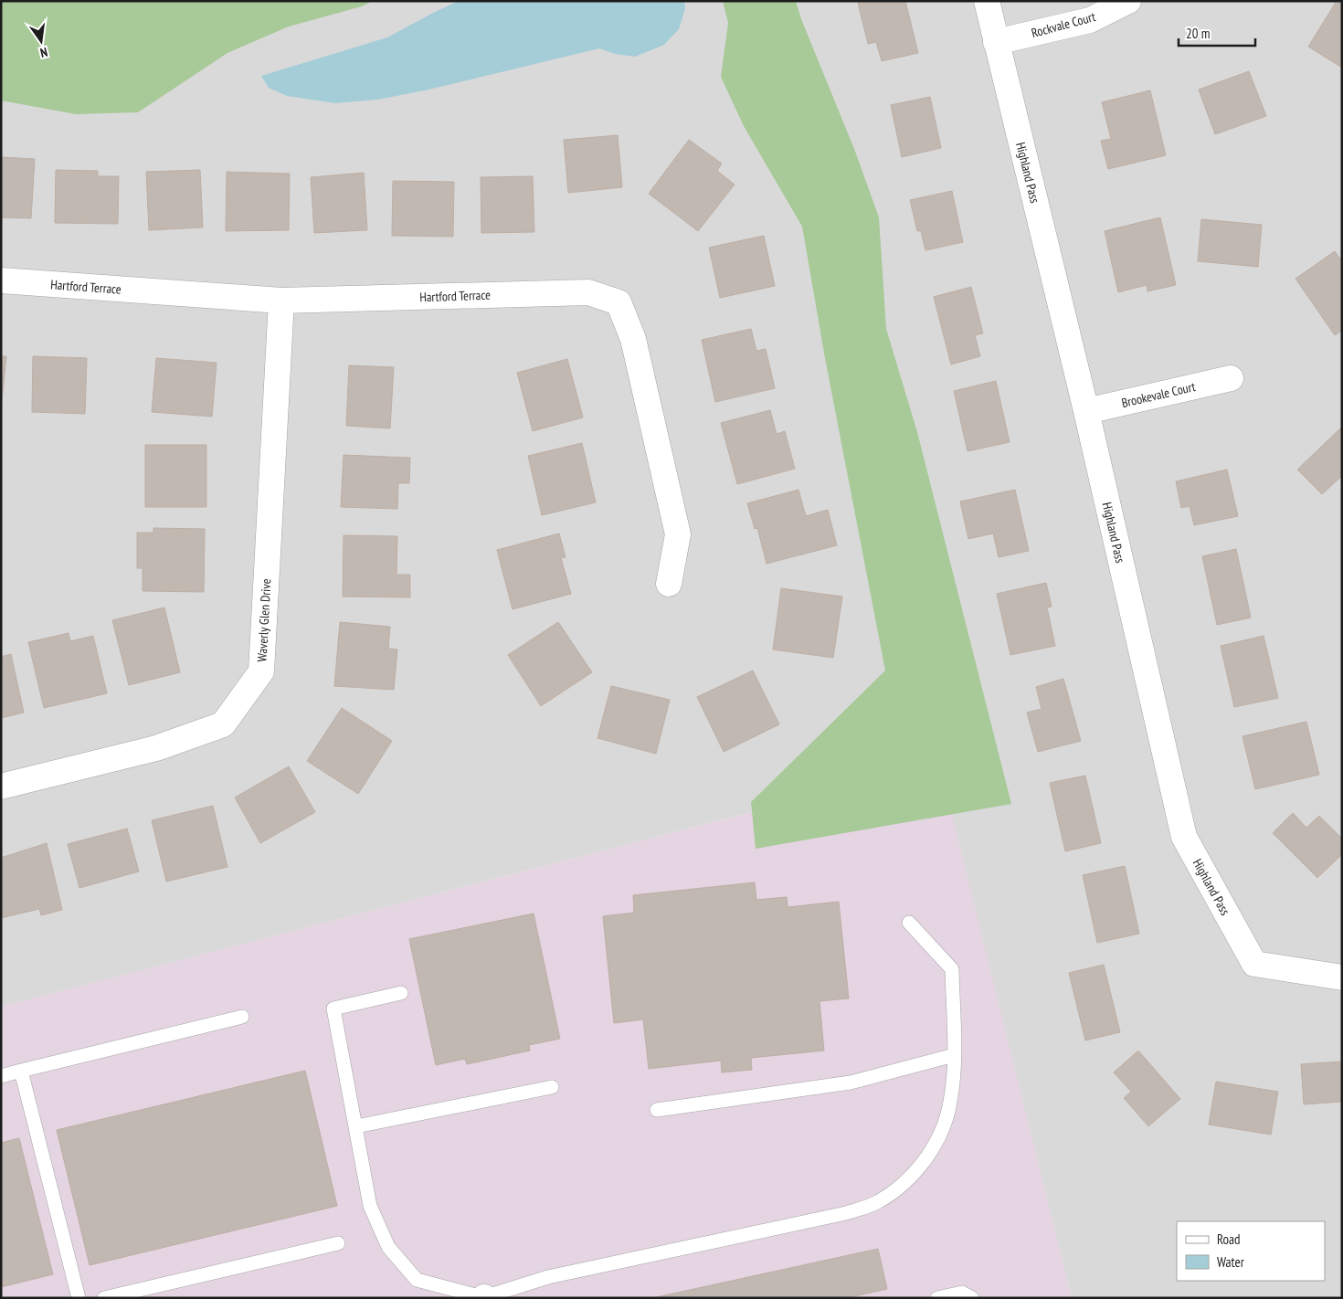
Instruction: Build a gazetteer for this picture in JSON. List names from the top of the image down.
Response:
{
  "streets": {
    "street": [
      "Rockvale Court",
      "Highland Pass",
      "Hartford Terrace",
      "Brookevale Court",
      "Waverly Glen Drive"
    ]
  },
  "crossings": [
    ["Rockvale Court", "Highland Pass"],
    ["Highland Pass", "Brookevale Court"],
    ["Hartford Terrace", "Waverly Glen Drive"]
  ],
  "legend": ["Road", "Water"],
  "scale_bar": "20 m",
  "north": "bottom"
}
